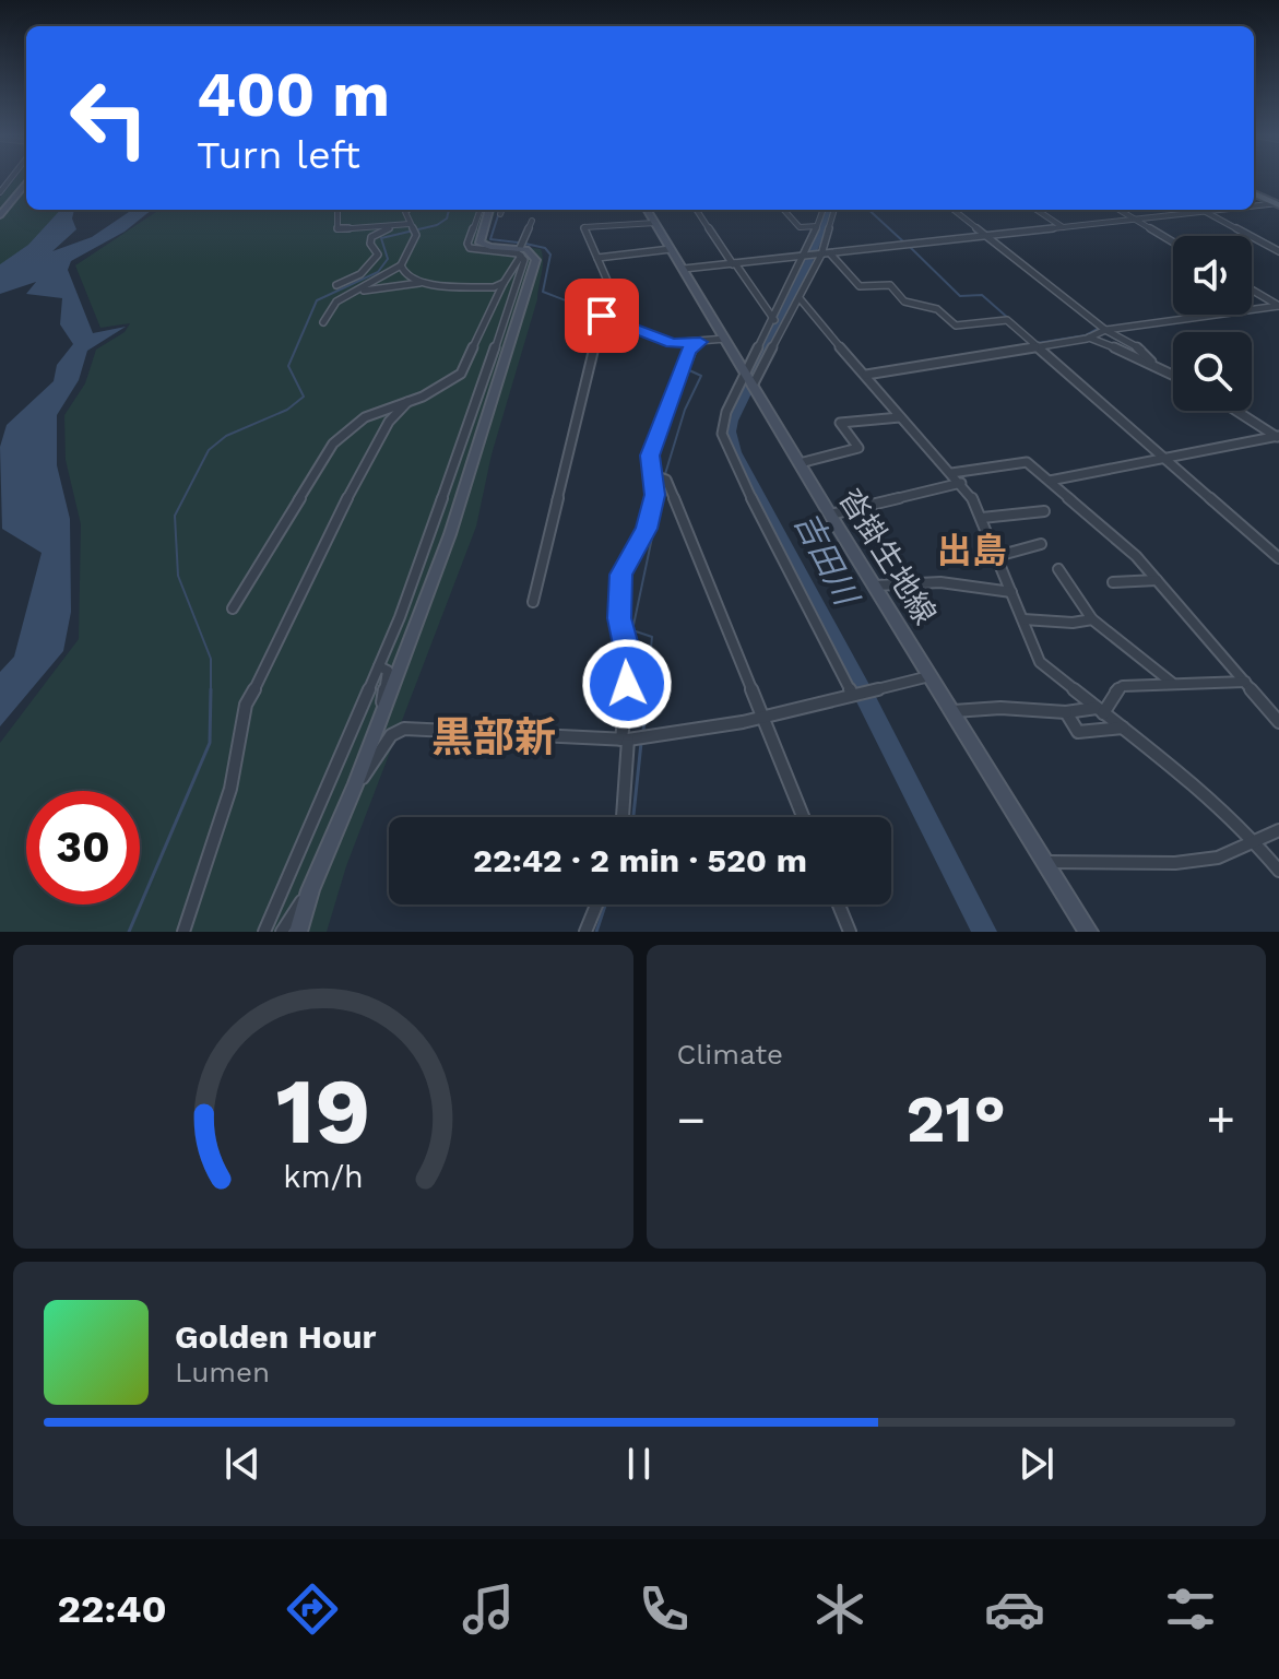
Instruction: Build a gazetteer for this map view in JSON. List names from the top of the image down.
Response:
{
  "streets": {
    "street": ["沓掛生地線"]
  },
  "districts": ["出島", "黒部新"],
  "water": ["吉田川"],
  "page": {
    "turn": ["400 m", "Turn left"],
    "limit": "30",
    "trip": "22:42 · 2 min · 520 m",
    "tile": "Climate",
    "heat": ["−", "21°", "+"],
    "song": ["Golden Hour", "Lumen"],
    "tabs": "22:40",
    "gauge": ["19", "km/h"]
  }
}
